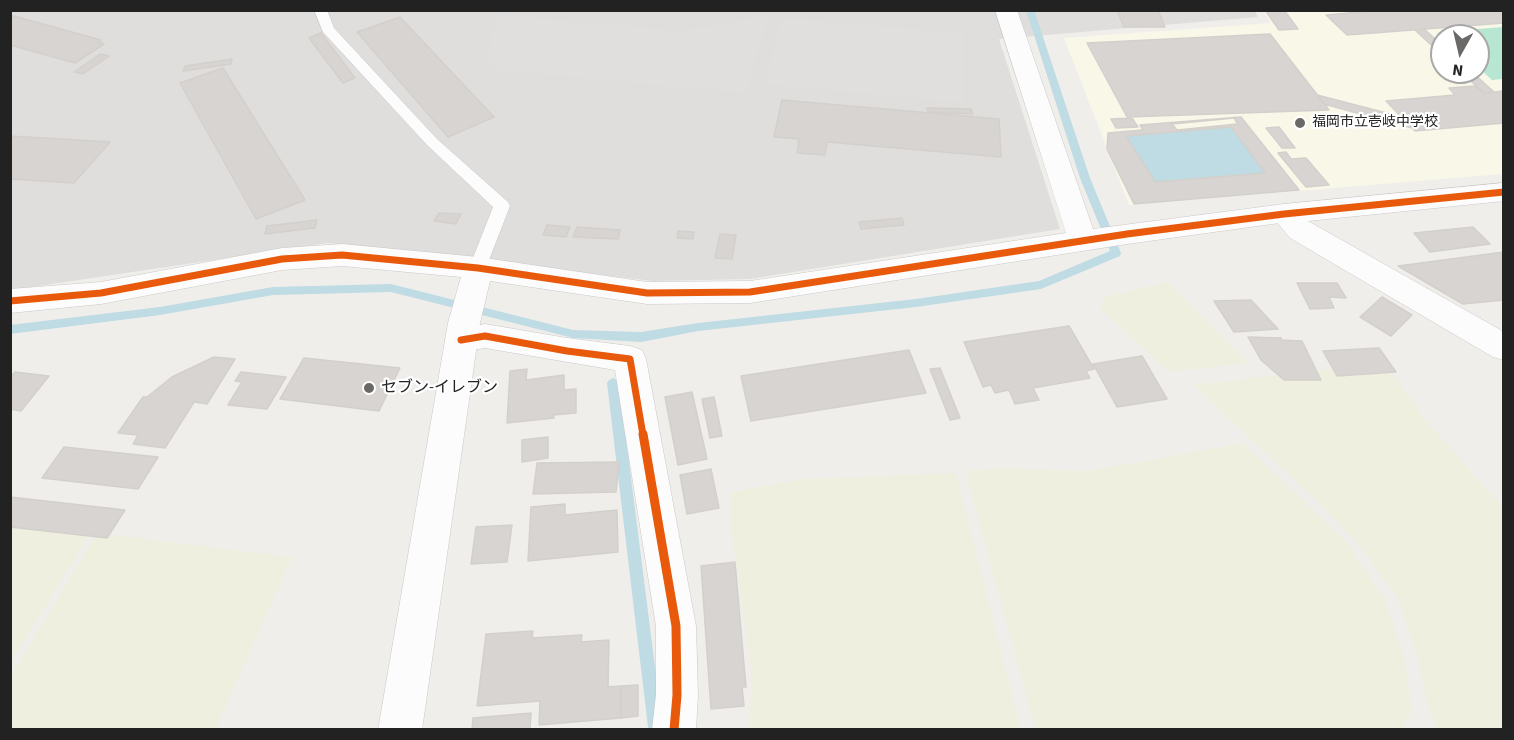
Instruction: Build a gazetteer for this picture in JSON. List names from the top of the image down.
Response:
{
  "places": ["福岡市立壱岐中学校", "セブン-イレブン"],
  "north": "bottom"
}
